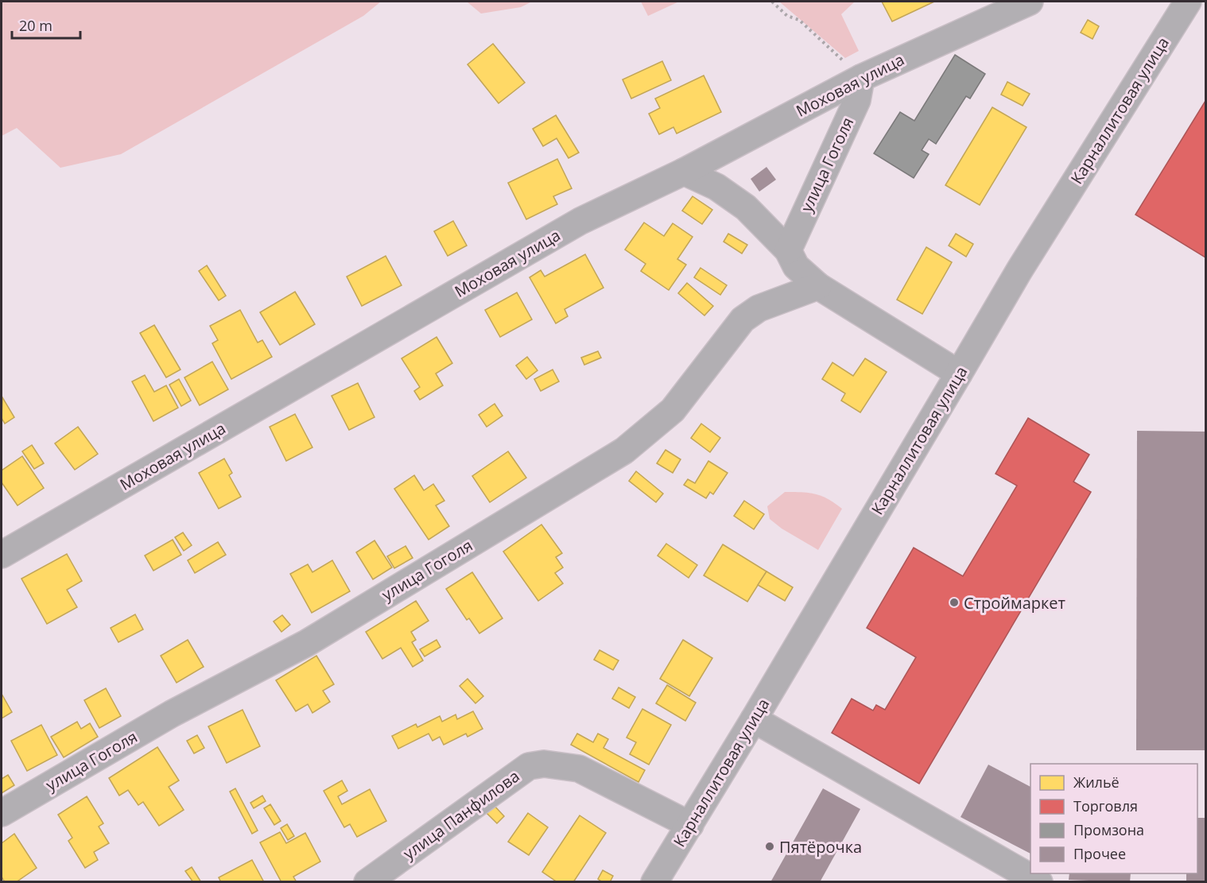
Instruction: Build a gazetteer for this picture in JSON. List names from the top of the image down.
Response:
{
  "streets": {
    "street": [
      "Моховая улица",
      "Карналлитовая улица",
      "улица Гоголя",
      "улица Панфилова"
    ]
  },
  "crossings": [
    ["Моховая улица", "улица Гоголя"],
    ["Карналлитовая улица", "улица Панфилова"]
  ],
  "places": ["Строймаркет", "Пятёрочка"],
  "legend": [
    "Жильё",
    "Торговля",
    "Промзона",
    "Прочее"
  ],
  "scale_bar": "20 m"
}
